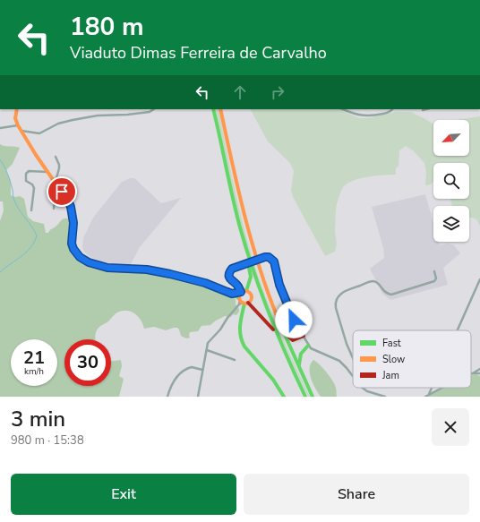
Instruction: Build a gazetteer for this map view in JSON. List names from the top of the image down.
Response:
{
  "legend": ["Fast", "Slow", "Jam"],
  "north": "bottom left",
  "page": {
    "turn": ["180 m", "Viaduto Dimas Ferreira de Carvalho"],
    "speed": "21 km/h",
    "limit": "30",
    "heading": ["3 min", "980 m · 15:38"],
    "buttons": ["Exit", "Share"]
  }
}
